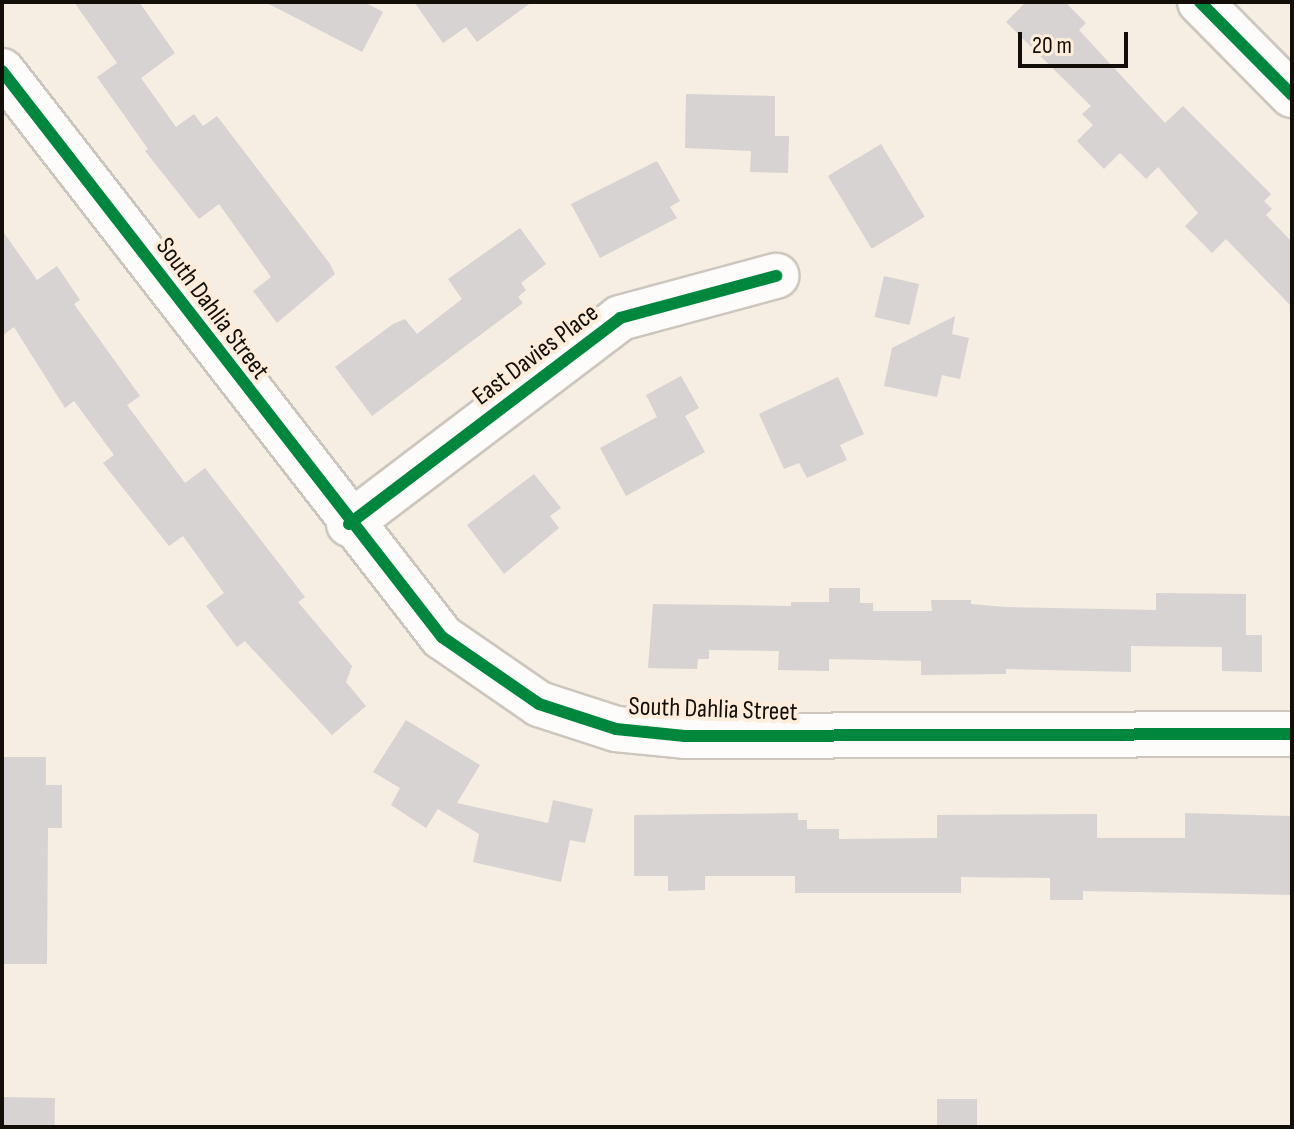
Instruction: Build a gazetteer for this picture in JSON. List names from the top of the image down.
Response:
{
  "streets": {
    "street": ["South Dahlia Street", "East Davies Place"]
  },
  "crossings": [
    ["South Dahlia Street", "East Davies Place"]
  ],
  "scale_bar": "20 m"
}
